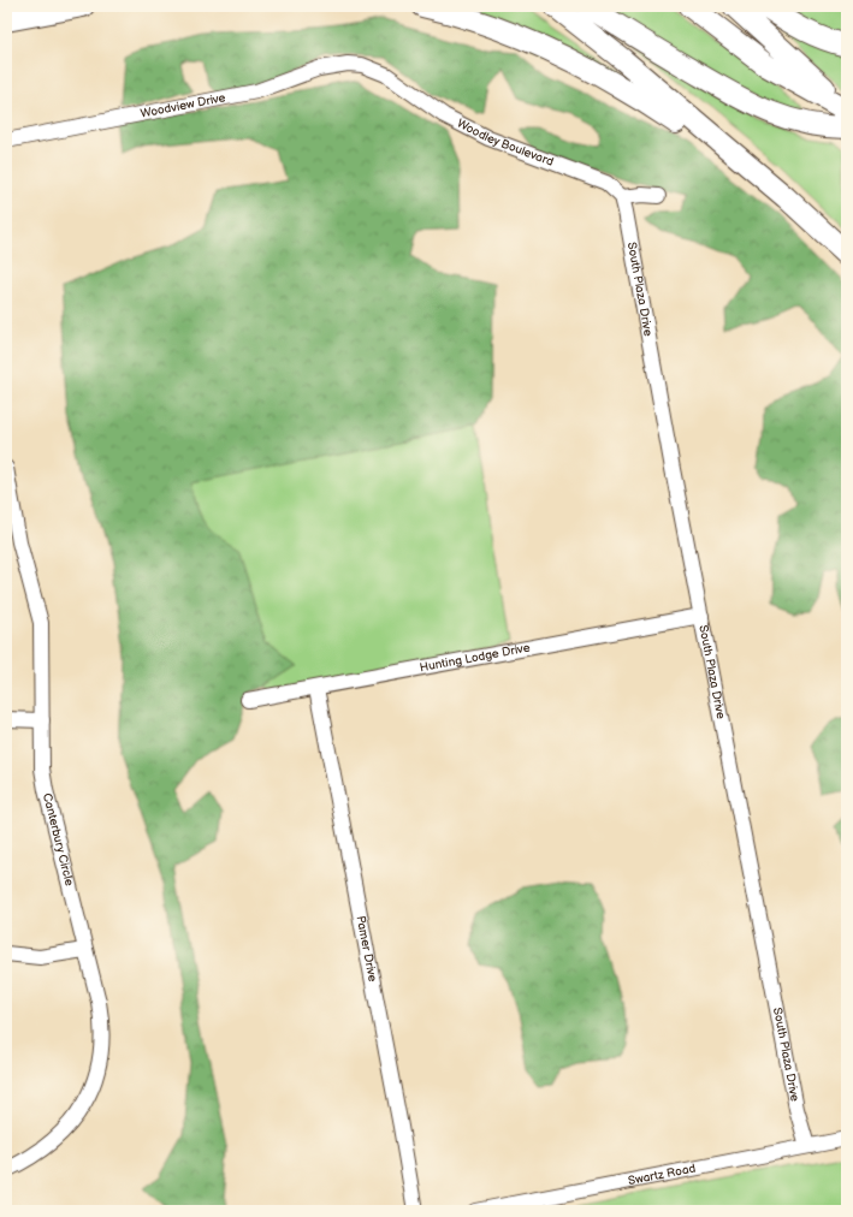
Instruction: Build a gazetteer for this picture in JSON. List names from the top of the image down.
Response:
{
  "streets": {
    "street": [
      "Woodview Drive",
      "Woodley Boulevard",
      "South Plaza Drive",
      "Hunting Lodge Drive",
      "Canterbury Circle",
      "Pamer Drive",
      "Swartz Road"
    ]
  },
  "crossings": [
    ["Woodview Drive", "Woodley Boulevard"],
    ["Woodley Boulevard", "South Plaza Drive"],
    ["South Plaza Drive", "Hunting Lodge Drive"],
    ["South Plaza Drive", "Swartz Road"],
    ["Hunting Lodge Drive", "Pamer Drive"]
  ]
}
